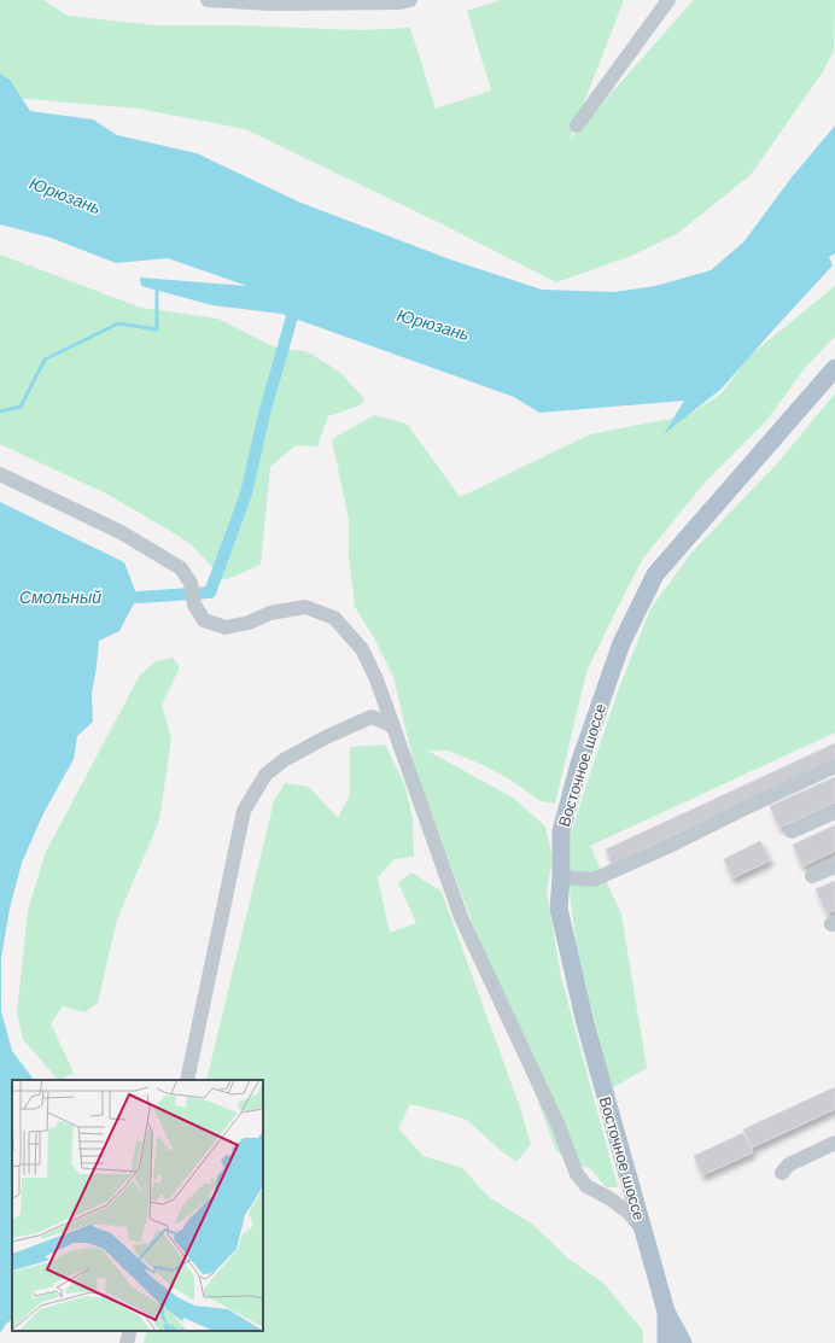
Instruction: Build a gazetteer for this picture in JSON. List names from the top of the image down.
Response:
{
  "streets": {
    "main road": ["Восточное шоссе"]
  },
  "water": ["Юрюзань", "Смольный"]
}
